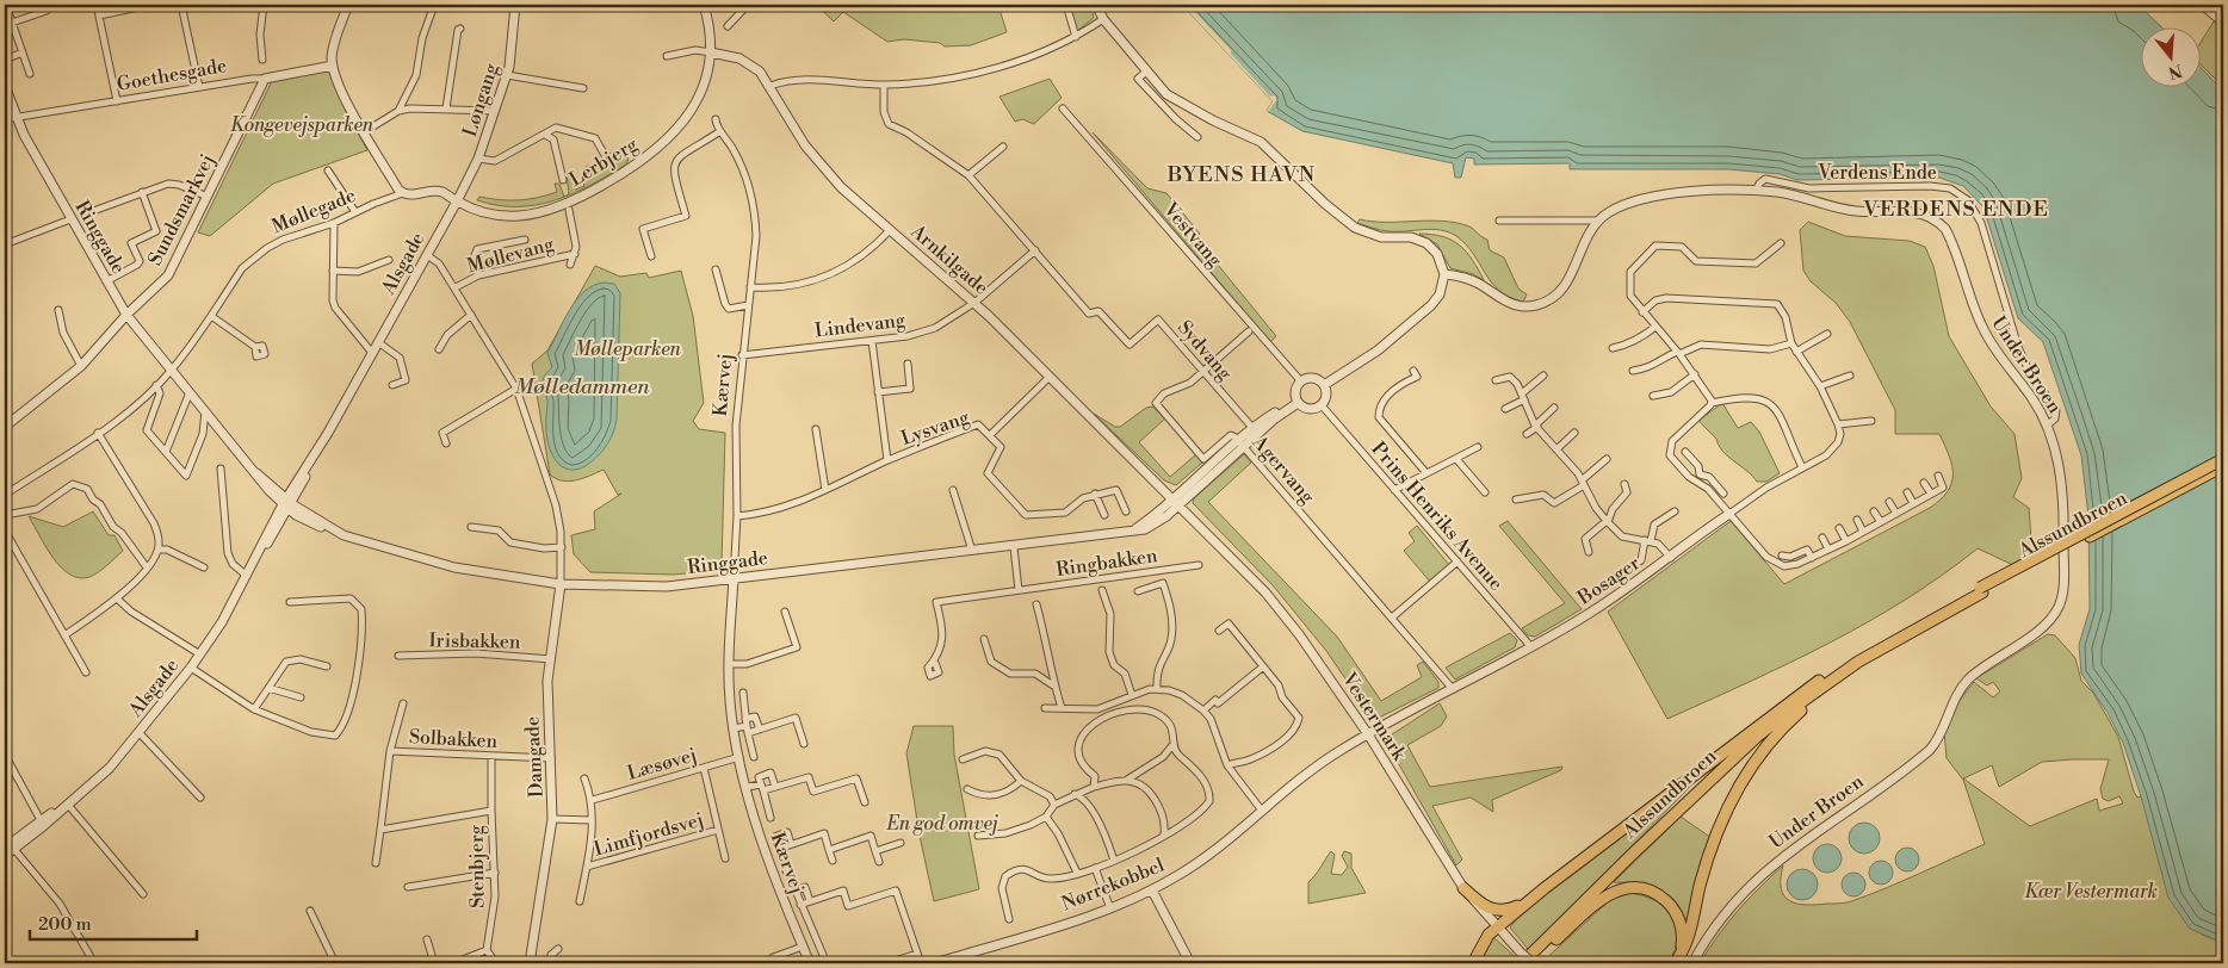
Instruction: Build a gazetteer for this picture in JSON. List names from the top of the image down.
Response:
{
  "streets": {
    "highway": ["Alssundbroen"],
    "street": [
      "Goethesgade",
      "Løngang",
      "Lerbjerg",
      "Verdens Ende",
      "Sundsmarkvej",
      "Møllegade",
      "Vestvang",
      "Ringgade",
      "Møllevang",
      "Arnkilgade",
      "Alsgade",
      "Lindevang",
      "Sydvang",
      "Under Broen",
      "Kærvej",
      "Lysvang",
      "Agervang",
      "Prins Henriks Avenue",
      "Ringbakken",
      "Bosager",
      "Irisbakken",
      "Vestermark",
      "Solbakken",
      "Damgade",
      "Læsøvej",
      "Limfjordsvej",
      "Stenbjerg",
      "Nørrekobbel"
    ]
  },
  "crossings": [
    ["Goethesgade", "Sundsmarkvej"],
    ["Goethesgade", "Ringgade"],
    ["Løngang", "Lerbjerg"],
    ["Løngang", "Møllegade"],
    ["Løngang", "Alsgade"],
    ["Lerbjerg", "Møllegade"],
    ["Lerbjerg", "Arnkilgade"],
    ["Lerbjerg", "Alsgade"],
    ["Verdens Ende", "Under Broen"],
    ["Sundsmarkvej", "Ringgade"],
    ["Møllegade", "Ringgade"],
    ["Møllegade", "Alsgade"],
    ["Vestvang", "Ringgade"],
    ["Vestvang", "Prins Henriks Avenue"],
    ["Ringgade", "Arnkilgade"],
    ["Ringgade", "Alsgade"],
    ["Ringgade", "Sydvang"],
    ["Ringgade", "Kærvej"],
    ["Ringgade", "Agervang"],
    ["Ringgade", "Prins Henriks Avenue"],
    ["Ringgade", "Vestermark"],
    ["Ringgade", "Damgade"],
    ["Møllevang", "Damgade"],
    ["Arnkilgade", "Lindevang"],
    ["Arnkilgade", "Lysvang"],
    ["Arnkilgade", "Vestermark"],
    ["Alsgade", "Damgade"],
    ["Lindevang", "Kærvej"],
    ["Sydvang", "Agervang"],
    ["Kærvej", "Læsøvej"],
    ["Agervang", "Bosager"],
    ["Prins Henriks Avenue", "Bosager"],
    ["Bosager", "Vestermark"],
    ["Bosager", "Nørrekobbel"],
    ["Irisbakken", "Damgade"],
    ["Vestermark", "Nørrekobbel"],
    ["Solbakken", "Damgade"],
    ["Solbakken", "Stenbjerg"]
  ],
  "districts": ["BYENS HAVN", "VERDENS ENDE"],
  "water": ["Mølledammen"],
  "parks": [
    "Kongevejsparken",
    "Mølleparken",
    "En god omvej",
    "Kær Vestermark"
  ],
  "scale_bar": "200 m",
  "north": "bottom"
}
